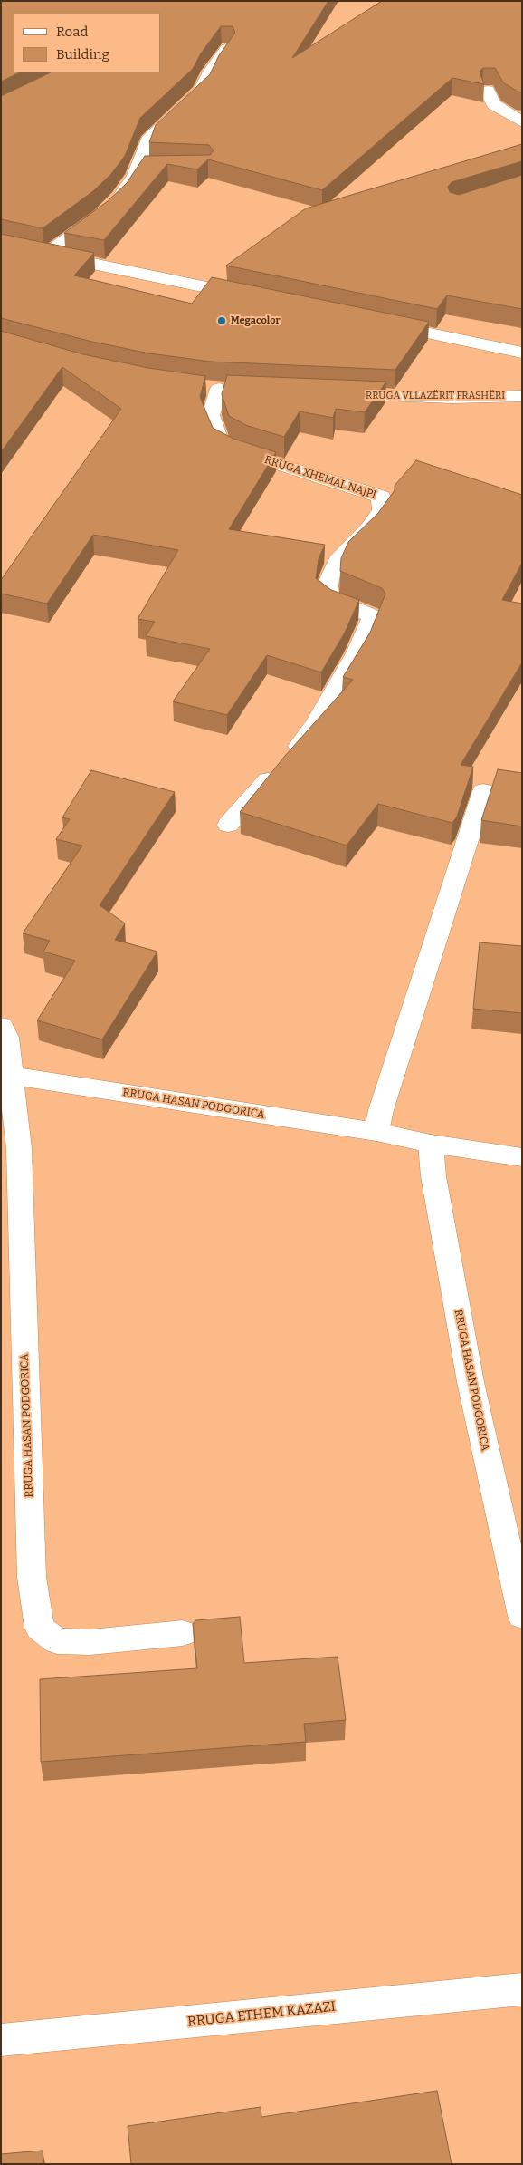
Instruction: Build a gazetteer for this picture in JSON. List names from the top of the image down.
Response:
{
  "streets": {
    "street": [
      "RRUGA VLLAZËRIT FRASHËRI",
      "RRUGA XHEMAL NAJPI",
      "RRUGA HASAN PODGORICA",
      "RRUGA ETHEM KAZAZI"
    ]
  },
  "places": ["Megacolor"],
  "legend": ["Road", "Building"]
}
